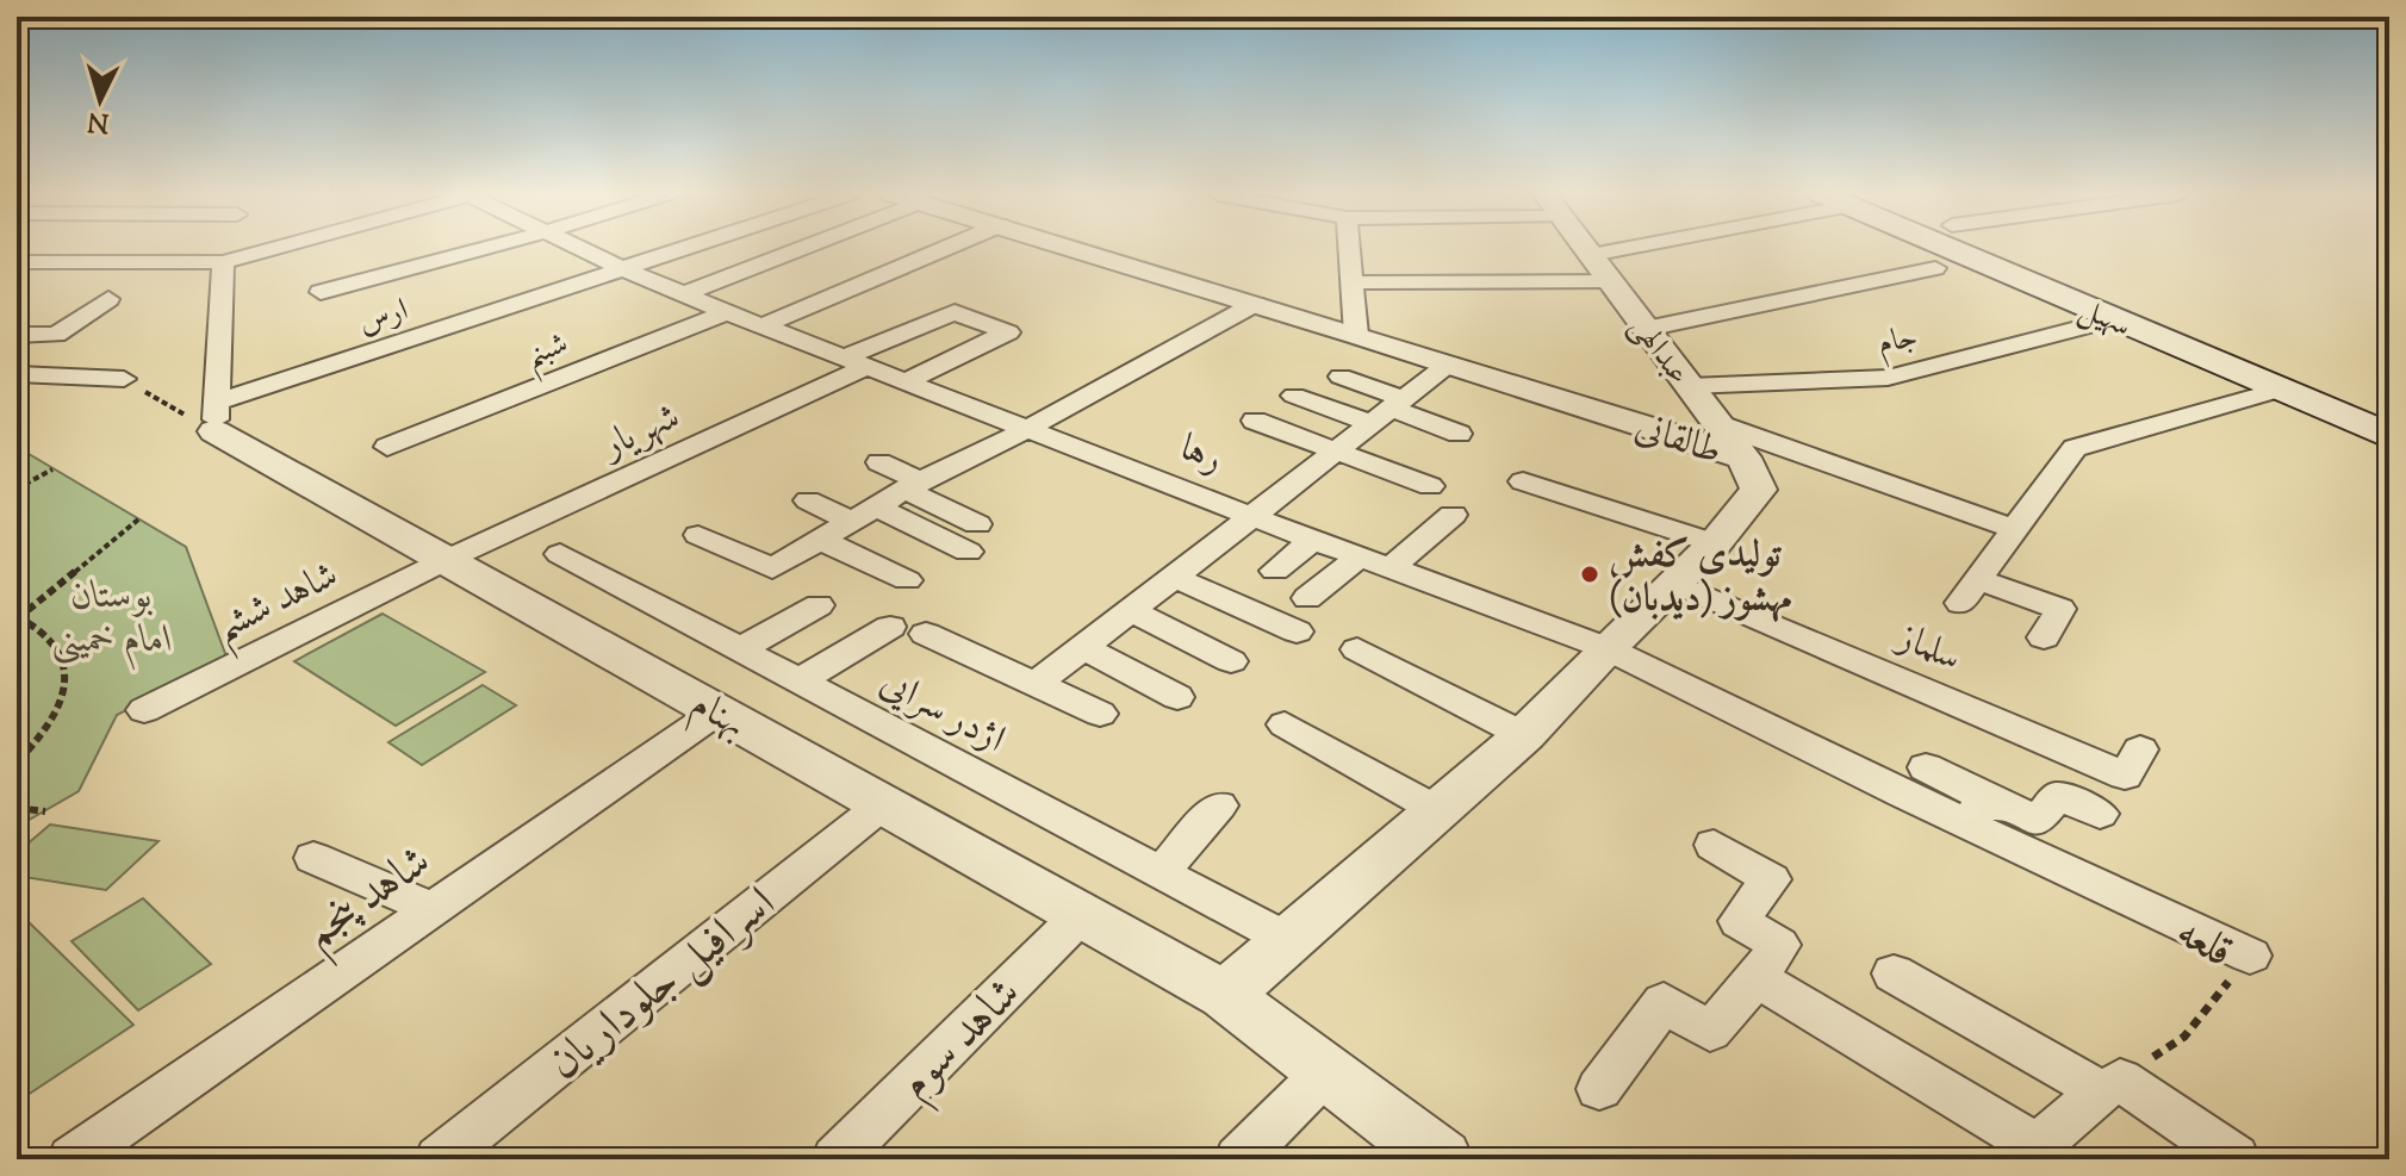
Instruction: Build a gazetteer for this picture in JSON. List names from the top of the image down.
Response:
{
  "streets": {
    "main road": ["سهیل"],
    "street": [
      "ارس",
      "جام",
      "شبنم",
      "عبدالهی",
      "شهریار",
      "طالقانی",
      "رها",
      "شاهد ششم",
      "سلماز",
      "اژدر سرایی",
      "بهنام",
      "شاهد پنجم",
      "قلعه",
      "اسرافیل جلوداریان",
      "شاهد سوم"
    ]
  },
  "crossings": [
    ["ارس", "رها"],
    ["ارس", "بهنام"],
    ["سهیل", "جام"],
    ["جام", "عبدالهی"],
    ["شبنم", "رها"],
    ["عبدالهی", "طالقانی"],
    ["شهریار", "رها"],
    ["شهریار", "شاهد ششم"],
    ["شهریار", "بهنام"],
    ["طالقانی", "رها"],
    ["طالقانی", "سلماز"],
    ["طالقانی", "اژدر سرایی"],
    ["طالقانی", "بهنام"],
    ["رها", "قلعه"],
    ["شاهد ششم", "بهنام"],
    ["بهنام", "شاهد پنجم"],
    ["بهنام", "اسرافیل جلوداریان"],
    ["بهنام", "شاهد سوم"]
  ],
  "parks": ["بوستان امام خمینی"],
  "places": ["تولیدی کفش مهشوز (دیدبان)"],
  "north": "bottom"
}
